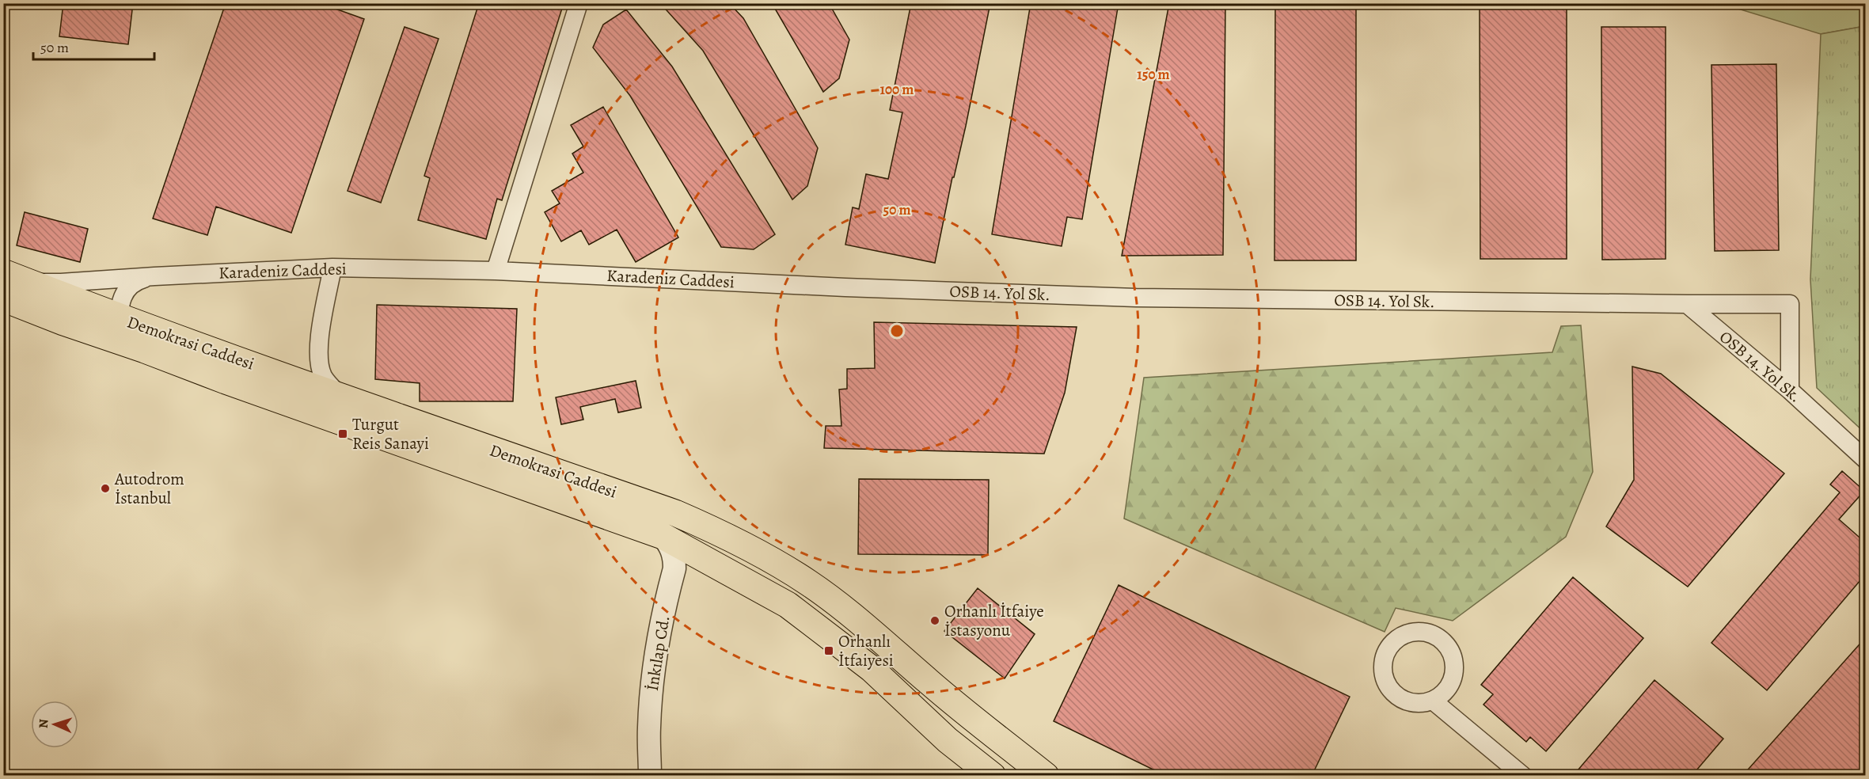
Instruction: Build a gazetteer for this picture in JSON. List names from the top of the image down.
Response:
{
  "streets": {
    "main road": ["Demokrasi Caddesi"],
    "street": ["Karadeniz Caddesi", "OSB 14. Yol Sk.", "İnkılap Cd."]
  },
  "crossings": [
    ["Karadeniz Caddesi", "OSB 14. Yol Sk."],
    ["Karadeniz Caddesi", "Demokrasi Caddesi"],
    ["Demokrasi Caddesi", "İnkılap Cd."]
  ],
  "places": {
    "transit": ["Turgut Reis Sanayi", "Orhanlı İtfaiyesi"],
    "other": ["Autodrom İstanbul", "Orhanlı İtfaiye İstasyonu"]
  },
  "scale_bar": "50 m",
  "north": "left",
  "rings": ["150 m", "100 m", "50 m"]
}
